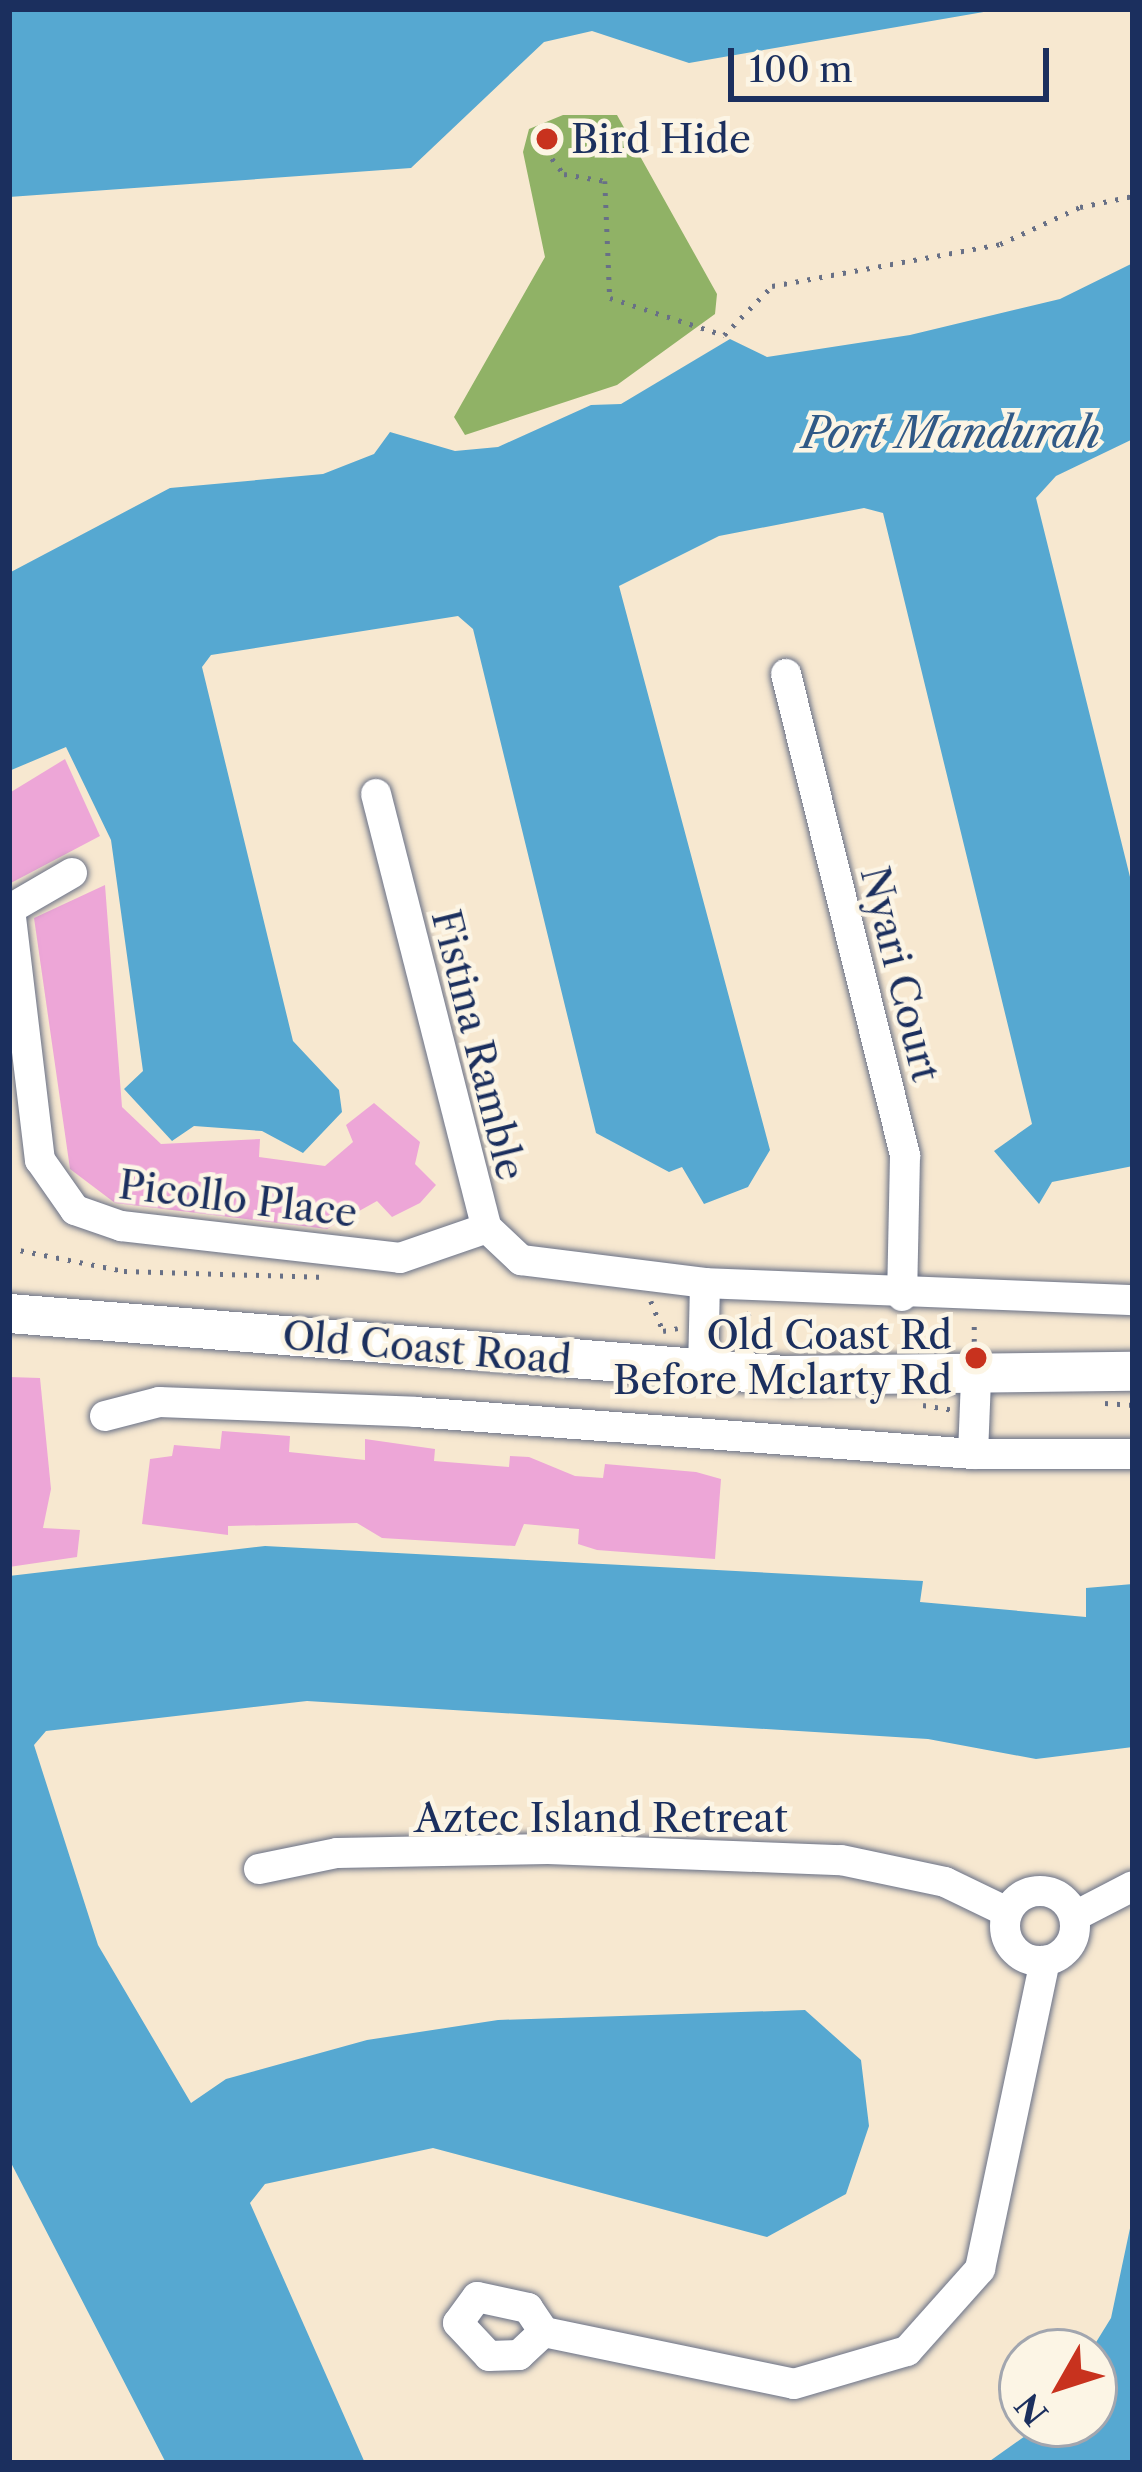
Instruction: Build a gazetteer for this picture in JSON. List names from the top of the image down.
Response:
{
  "streets": {
    "main road": ["Old Coast Road"],
    "street": [
      "Nyari Court",
      "Fistina Ramble",
      "Picollo Place",
      "Aztec Island Retreat"
    ]
  },
  "crossings": [
    ["Nyari Court", "Fistina Ramble"],
    ["Fistina Ramble", "Picollo Place"]
  ],
  "water": ["Port Mandurah"],
  "places": ["Bird Hide", "Old Coast Rd Before Mclarty Rd"],
  "scale_bar": "100 m",
  "north": "bottom left"
}
